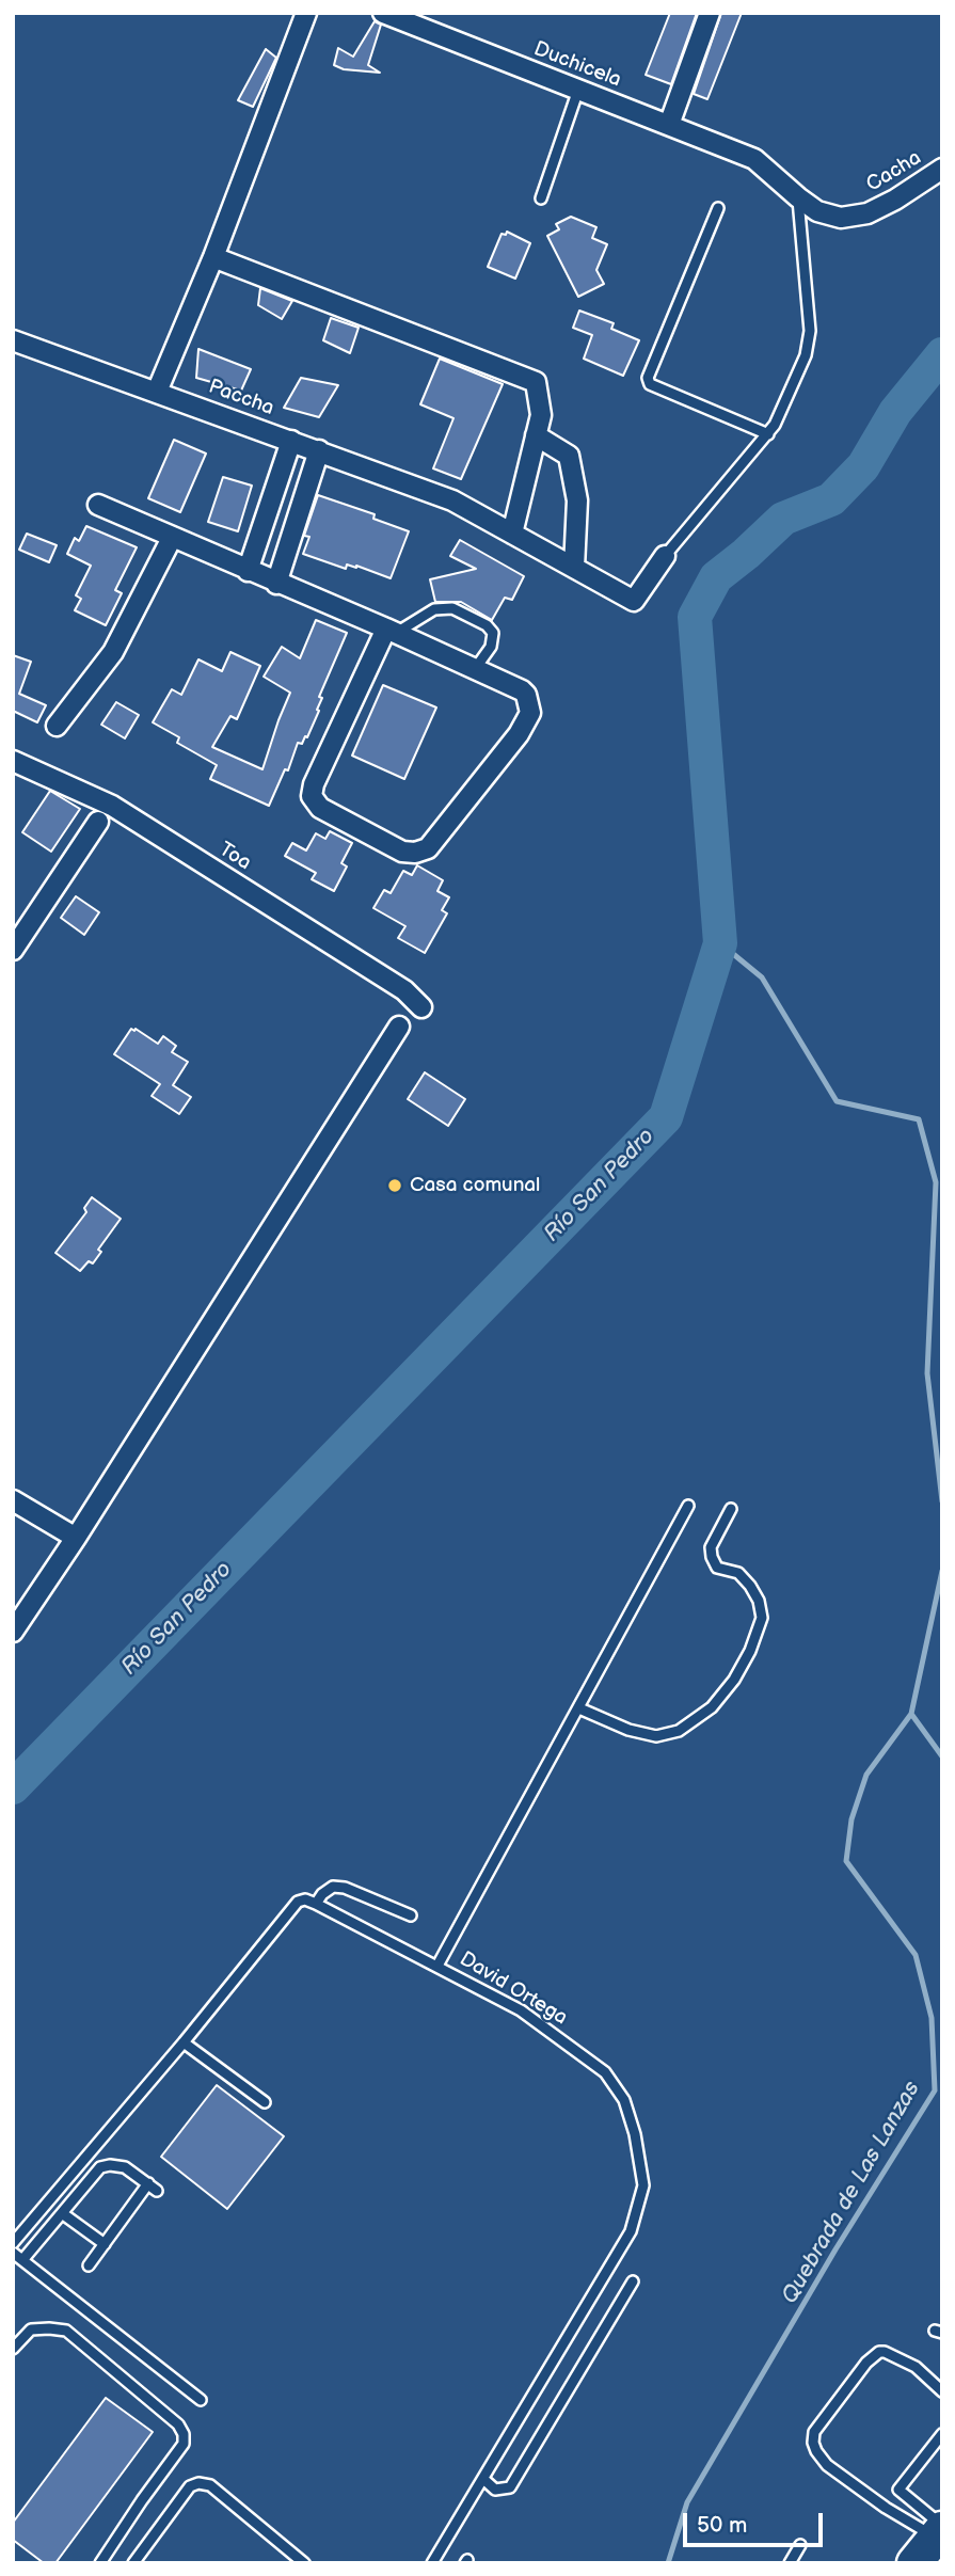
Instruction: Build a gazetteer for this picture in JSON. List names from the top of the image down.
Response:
{
  "streets": {
    "street": [
      "Duchicela",
      "Cacha",
      "Paccha",
      "Toa"
    ],
    "lane": ["David Ortega"]
  },
  "crossings": [
    ["Duchicela", "Cacha"]
  ],
  "water": ["Río San Pedro", "Quebrada de Las Lanzas"],
  "places": ["Casa comunal"],
  "scale_bar": "50 m"
}
